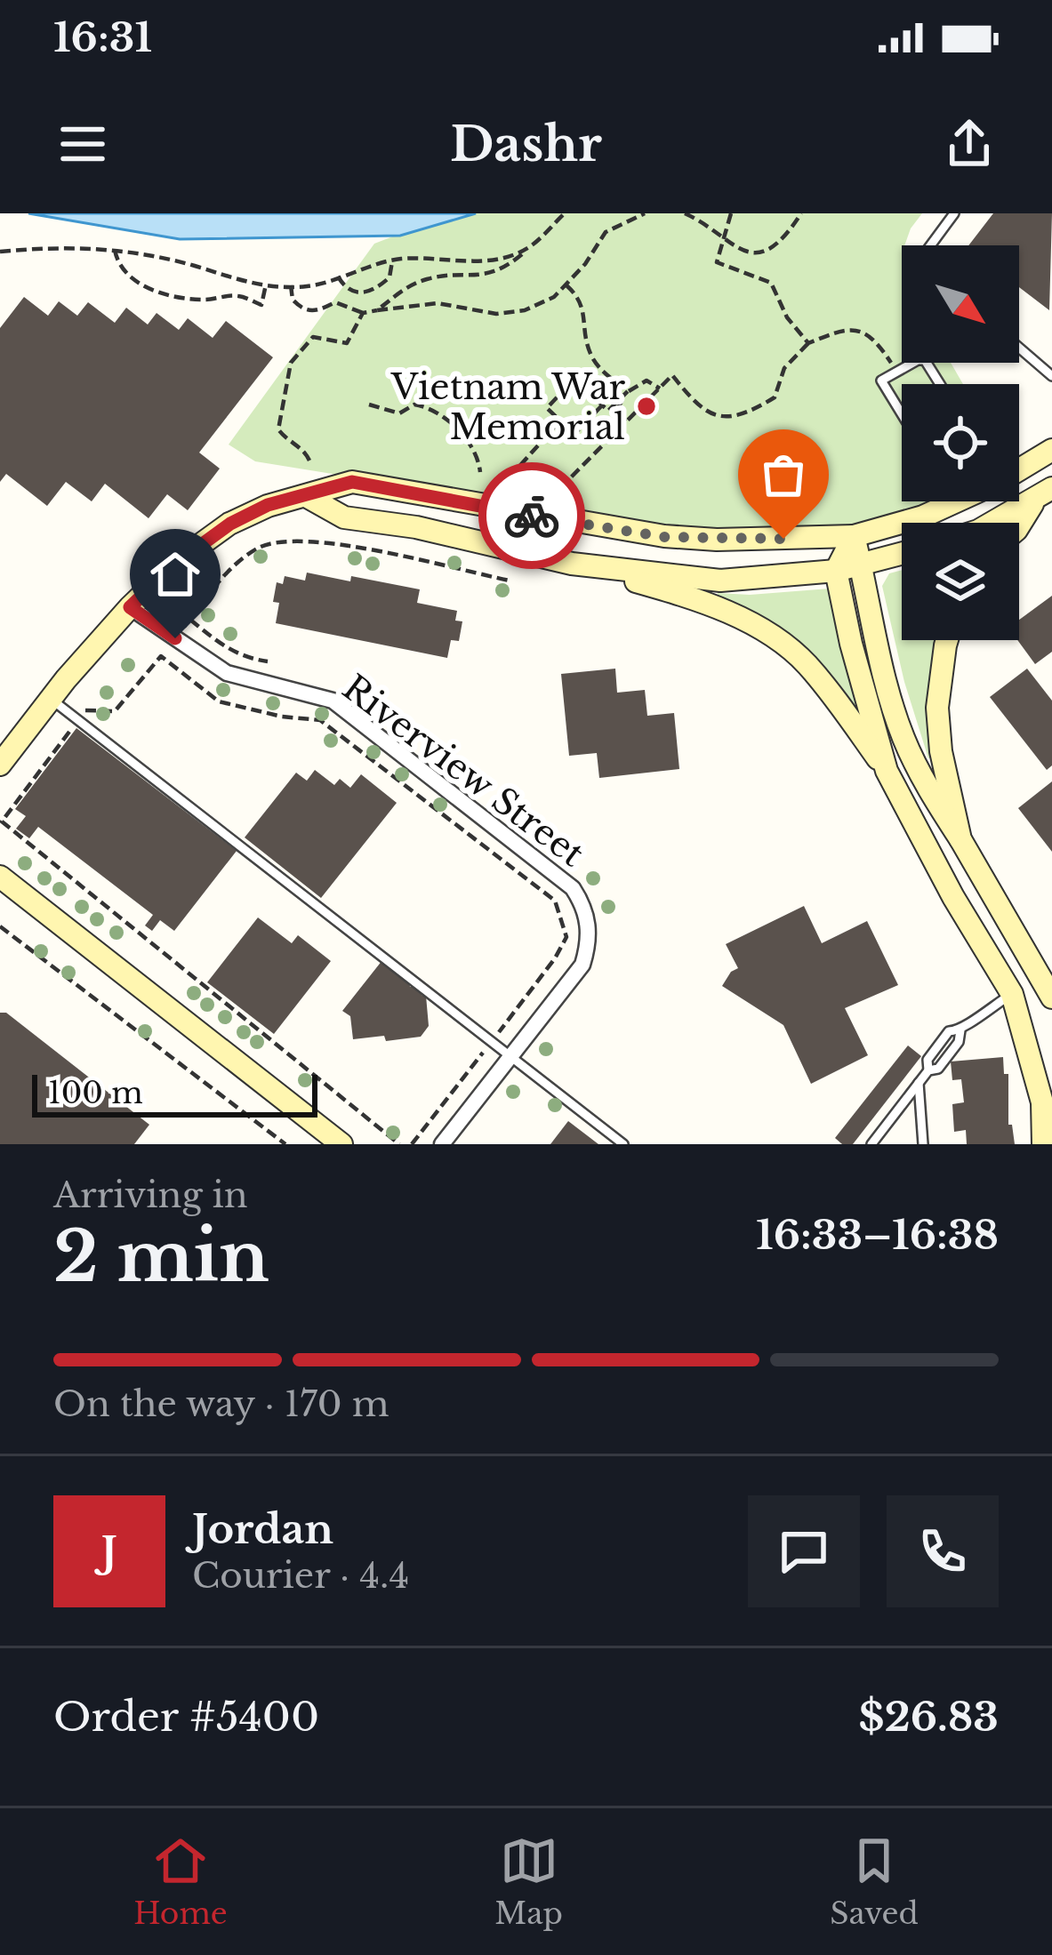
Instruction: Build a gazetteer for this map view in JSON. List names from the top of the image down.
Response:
{
  "streets": {
    "street": ["Riverview Street"]
  },
  "places": ["Vietnam War Memorial"],
  "scale_bar": "100 m",
  "north": "bottom right",
  "page": {
    "status": "16:31",
    "header": "Dashr",
    "scale": "100 m",
    "heading": ["2 min", "Arriving in", "16:33–16:38"],
    "panel": [
      "Jordan",
      "Courier · 4.4",
      "Order #5400",
      "$26.83"
    ],
    "bar": "On the way · 170 m",
    "round": "J",
    "tabs": ["Home", "Map", "Saved"]
  }
}
